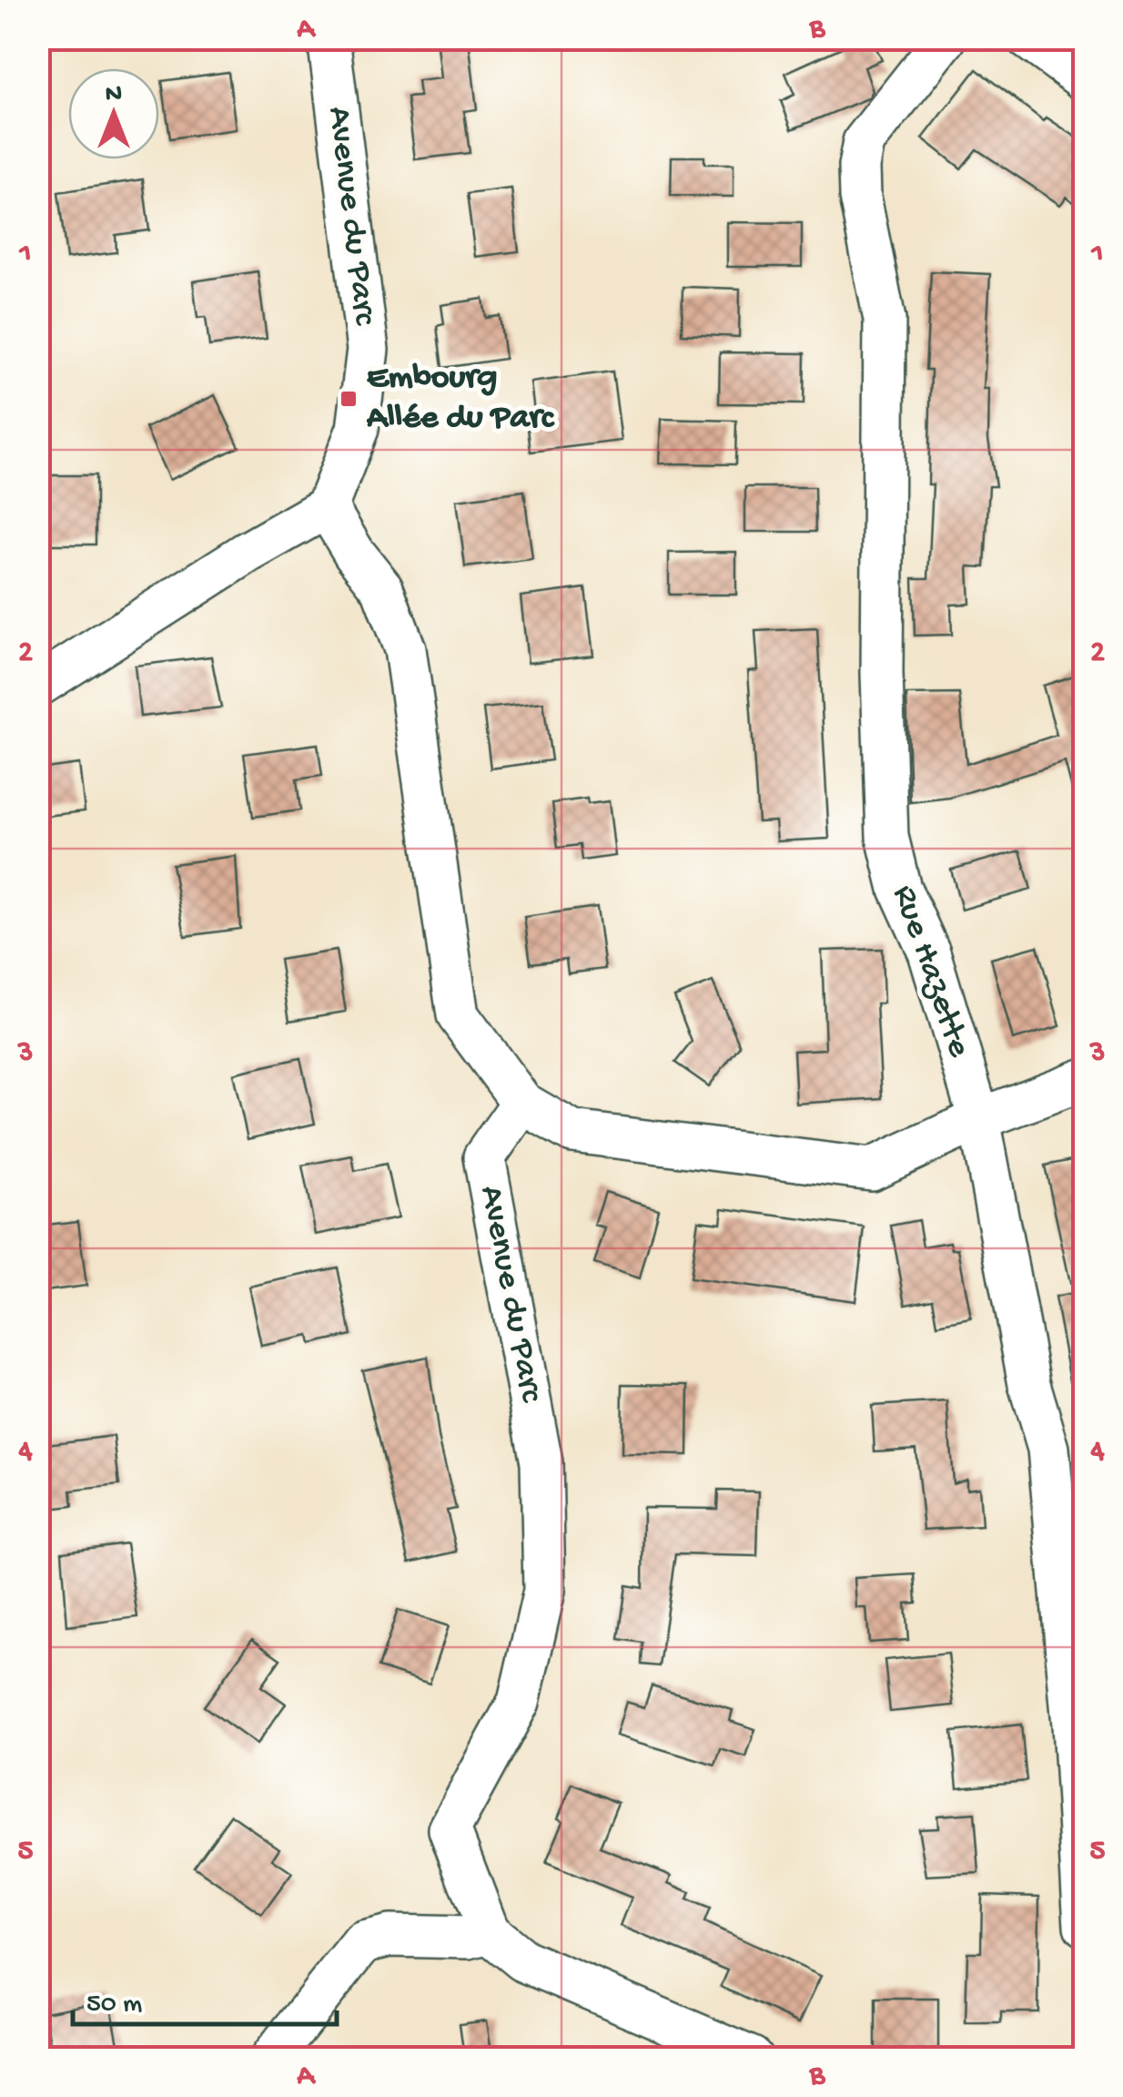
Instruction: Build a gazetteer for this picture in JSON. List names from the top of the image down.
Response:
{
  "streets": {
    "street": ["Avenue du Parc", "Rue Hazette"]
  },
  "places": {
    "transit": ["Embourg Allée du Parc"]
  },
  "scale_bar": "50 m",
  "north": "top",
  "grid": {
    "columns": ["A", "B"],
    "rows": [
      "1",
      "2",
      "3",
      "4",
      "5"
    ]
  }
}
